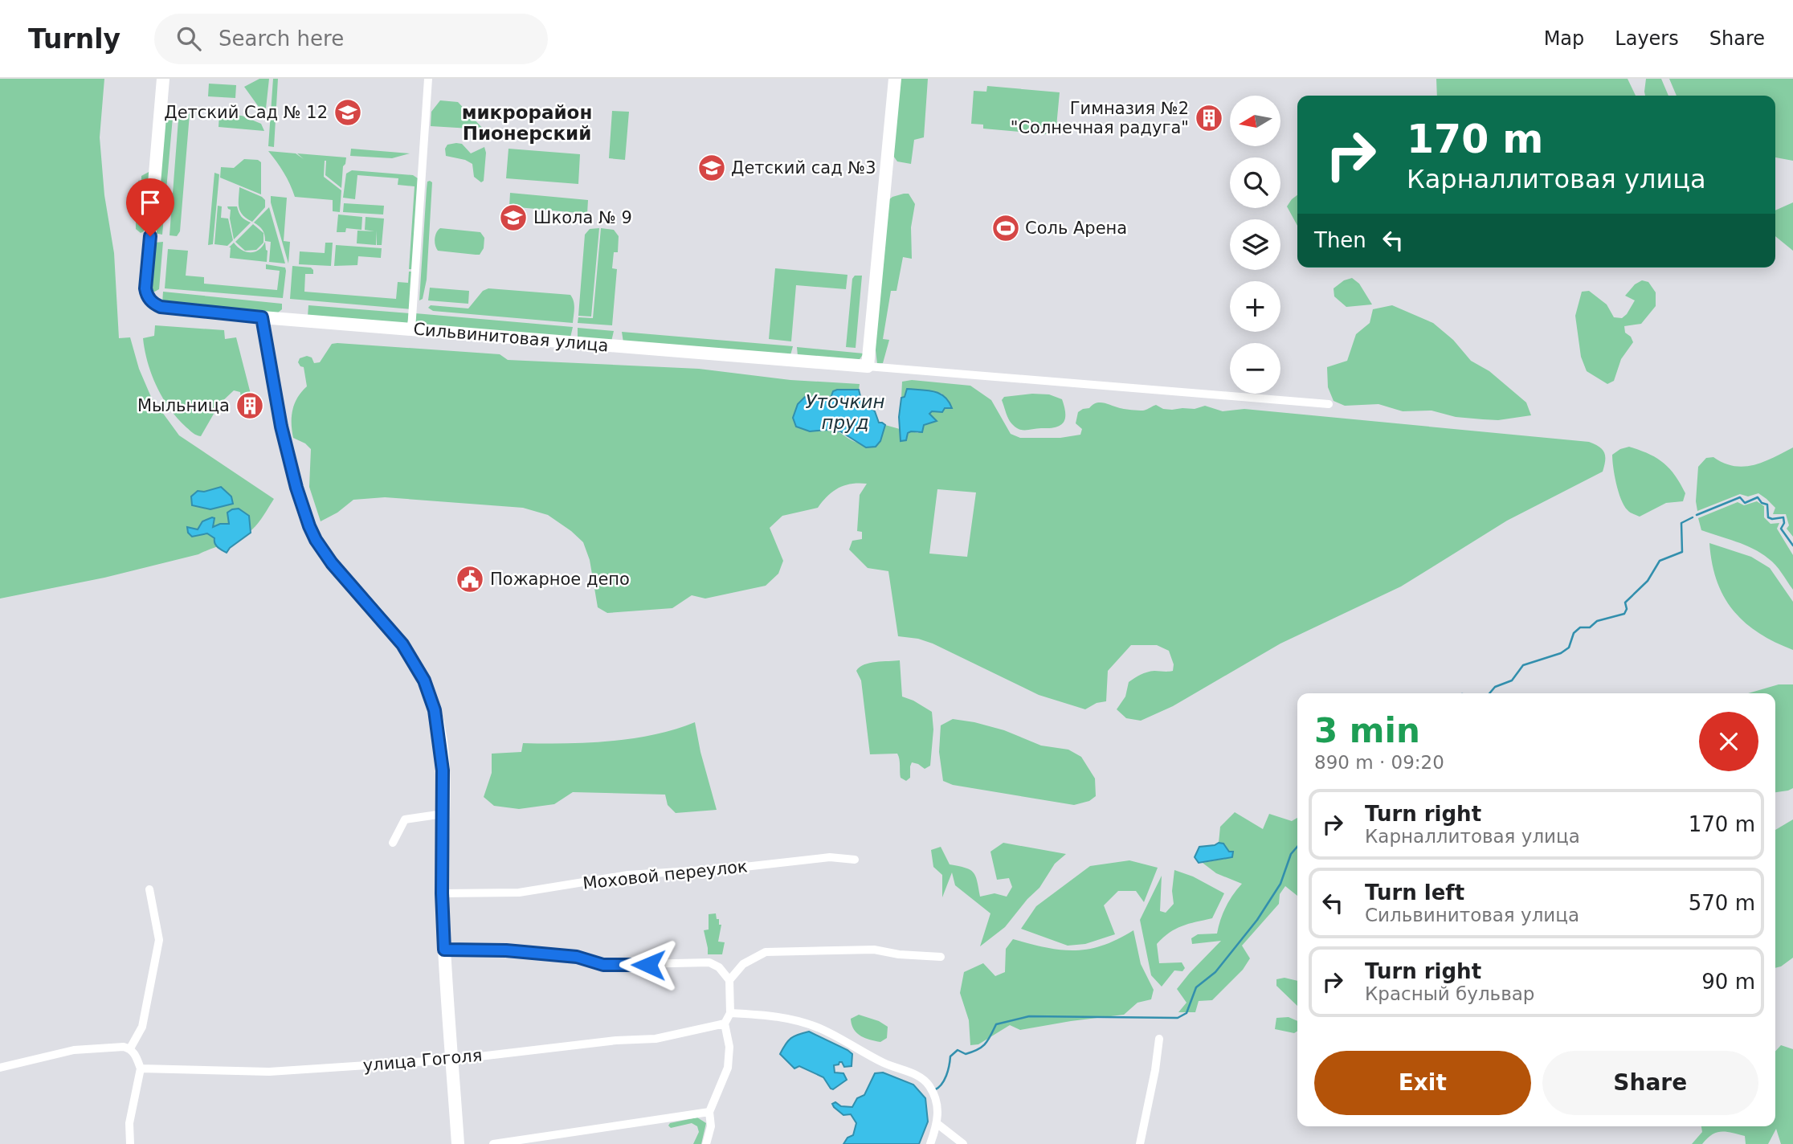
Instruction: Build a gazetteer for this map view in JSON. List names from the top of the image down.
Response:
{
  "streets": {
    "street": ["Сильвинитовая улица", "Моховой переулок", "улица Гоголя"]
  },
  "districts": ["микрорайон Пионерский"],
  "water": ["Уточкин пруд"],
  "places": {
    "school or university": ["Детский Сад № 12", "Детский сад №3", "Школа № 9"],
    "building": ["Гимназия №2 \"Солнечная радуга\"", "Мыльница"],
    "sports": ["Соль Арена"],
    "public building": ["Пожарное депо"]
  },
  "north": "left",
  "page": {
    "header": "Turnly",
    "search": "Search here",
    "nav": ["Map", "Layers", "Share"],
    "map_buttons": ["+", "−"],
    "turn": ["170 m", "Карналлитовая улица"],
    "then": "Then",
    "heading": ["3 min", "890 m · 09:20"],
    "list": [
      {
        "name": "Turn right",
        "note": "Карналлитовая улица",
        "value": "170 m"
      },
      {
        "name": "Turn left",
        "note": "Сильвинитовая улица",
        "value": "570 m"
      },
      {
        "name": "Turn right",
        "note": "Красный бульвар",
        "value": "90 m"
      }
    ],
    "buttons": ["Exit", "Share"]
  }
}
